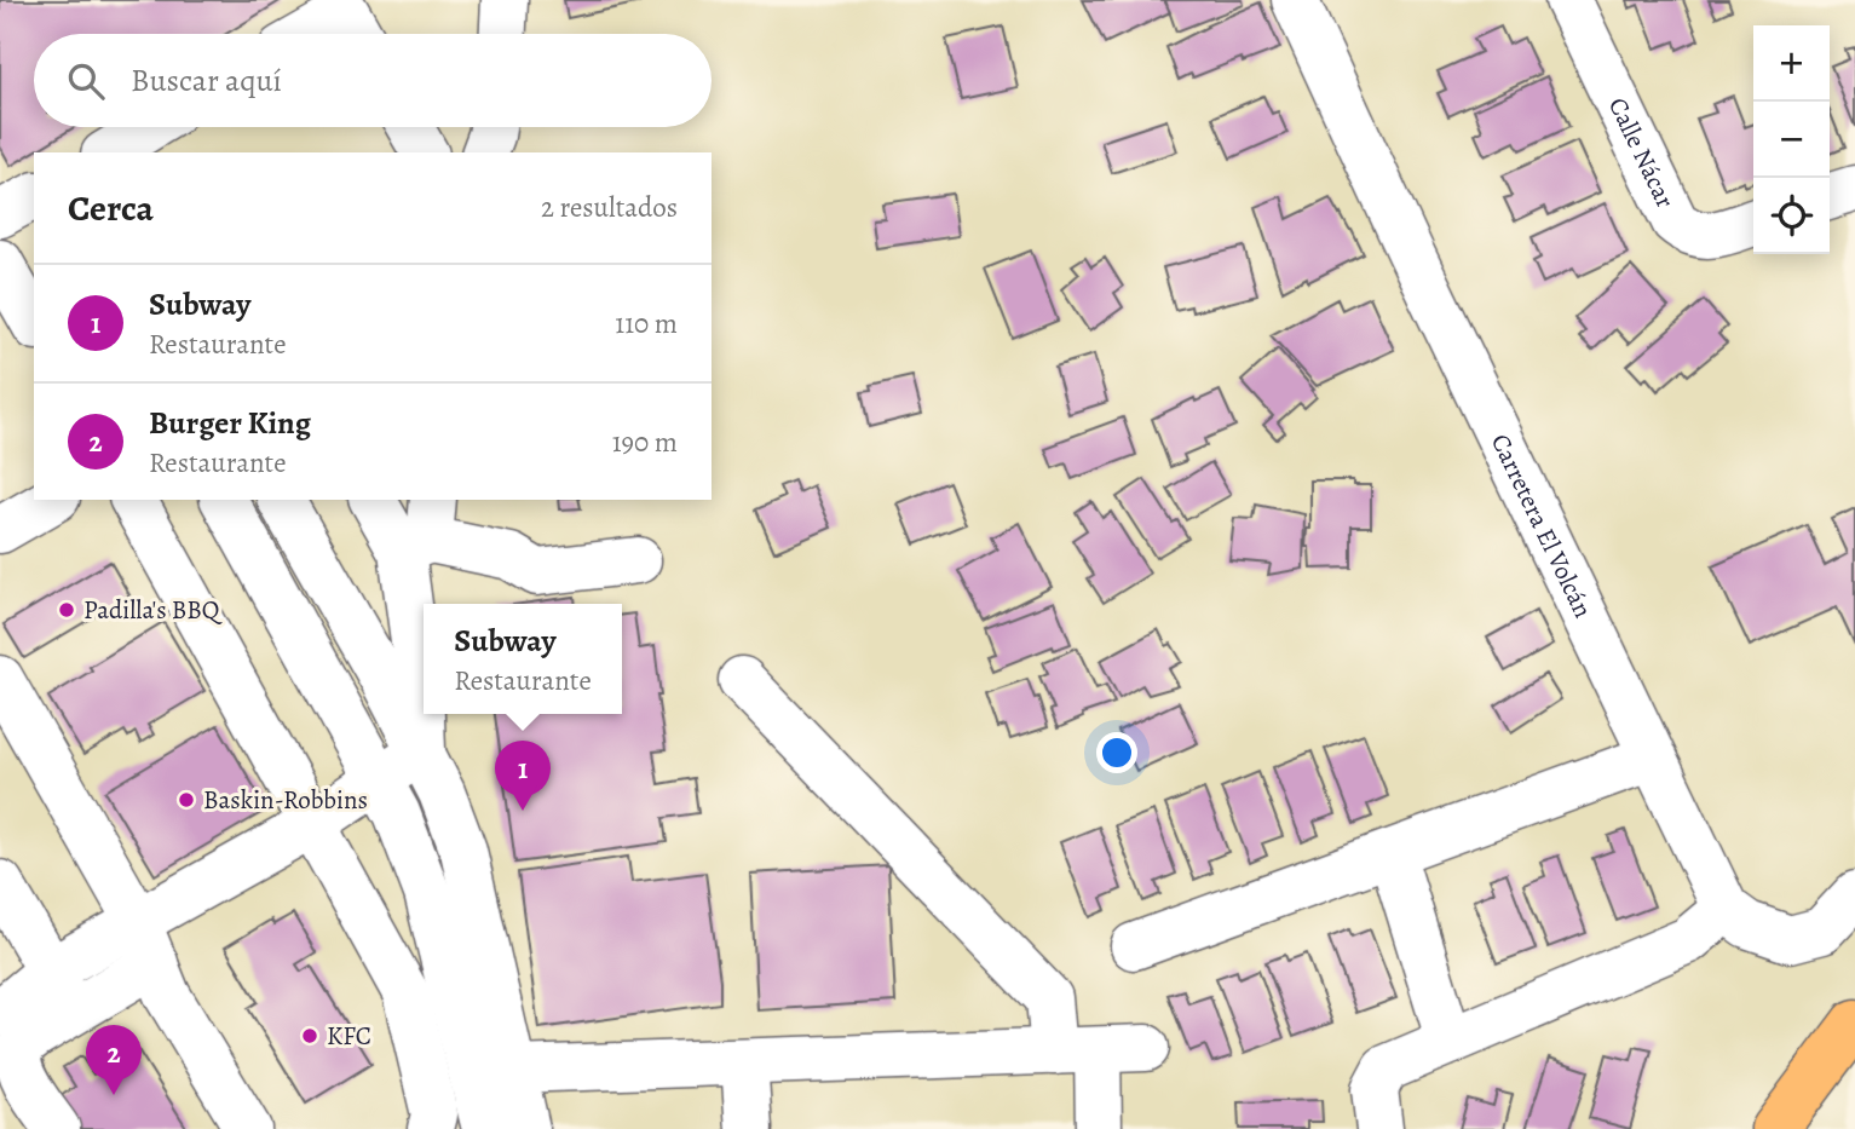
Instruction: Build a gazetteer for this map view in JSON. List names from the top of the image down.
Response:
{
  "streets": {
    "street": ["Calle Nácar", "Carretera El Volcán"]
  },
  "places": ["Padilla's BBQ", "Baskin-Robbins", "KFC"],
  "page": {
    "map_buttons": ["+", "−"],
    "search": "Buscar aquí",
    "heading": ["Cerca", "2 resultados"],
    "list": [
      {
        "mark": "1",
        "name": "Subway",
        "note": "Restaurante",
        "value": "110 m"
      },
      {
        "mark": "2",
        "name": "Burger King",
        "note": "Restaurante",
        "value": "190 m"
      }
    ],
    "popup": ["Subway", "Restaurante"],
    "pins": ["1", "2"]
  }
}
